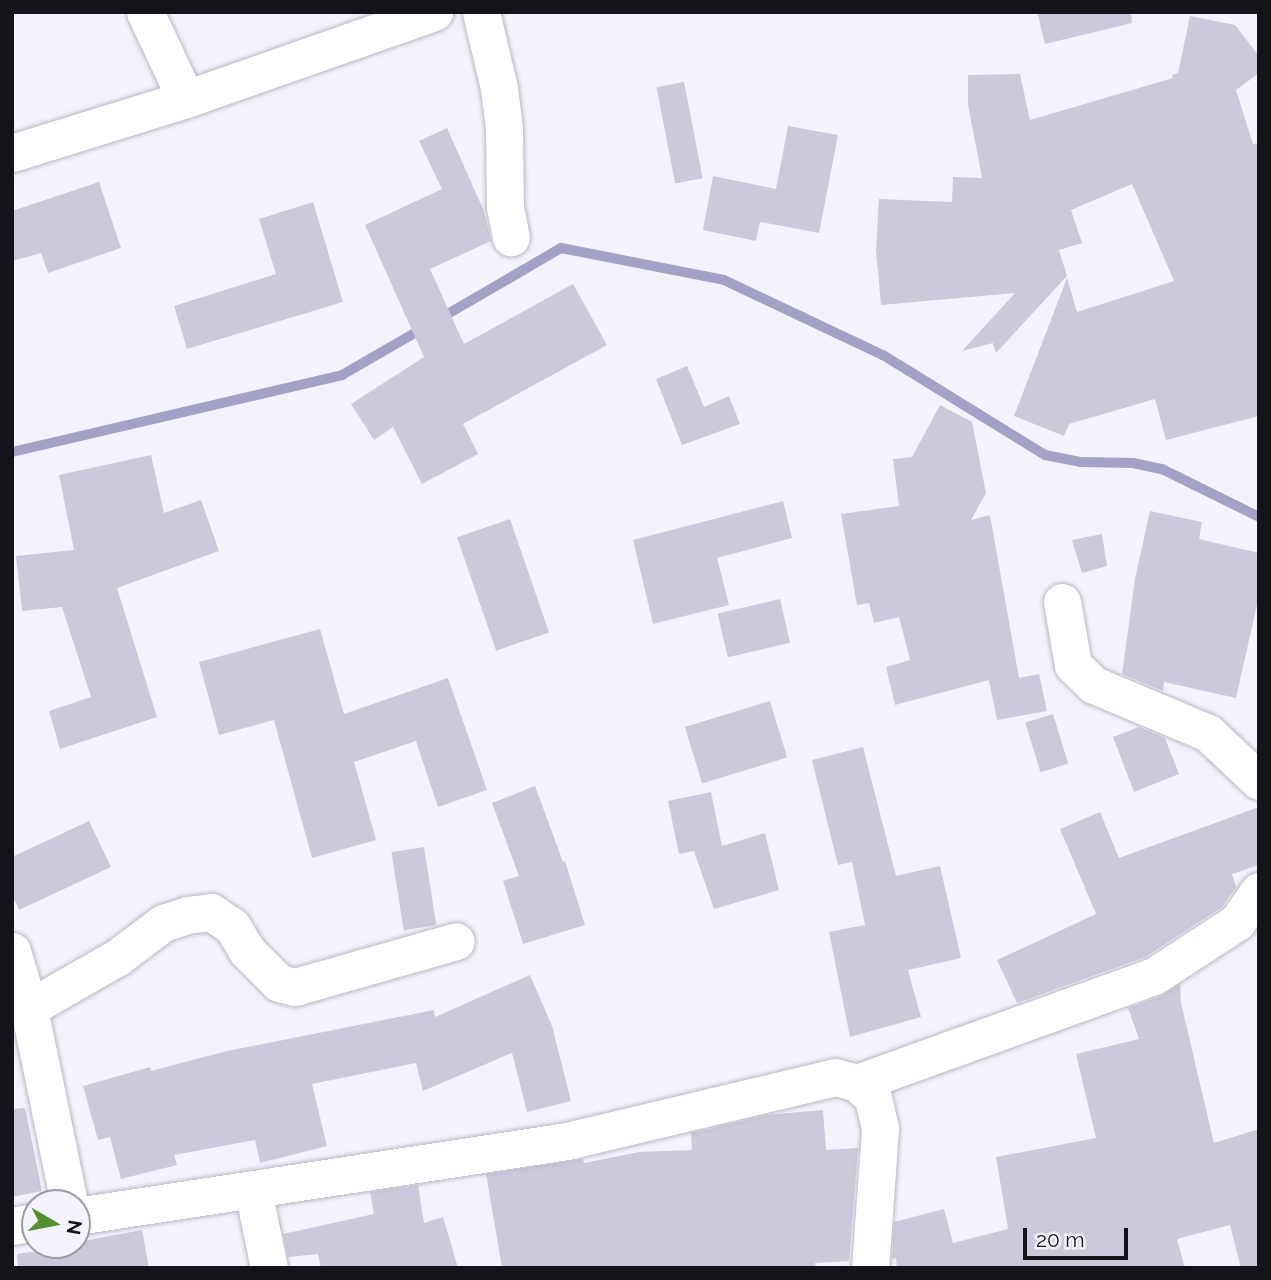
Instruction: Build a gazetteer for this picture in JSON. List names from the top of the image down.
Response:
{
  "scale_bar": "20 m",
  "north": "right"
}
